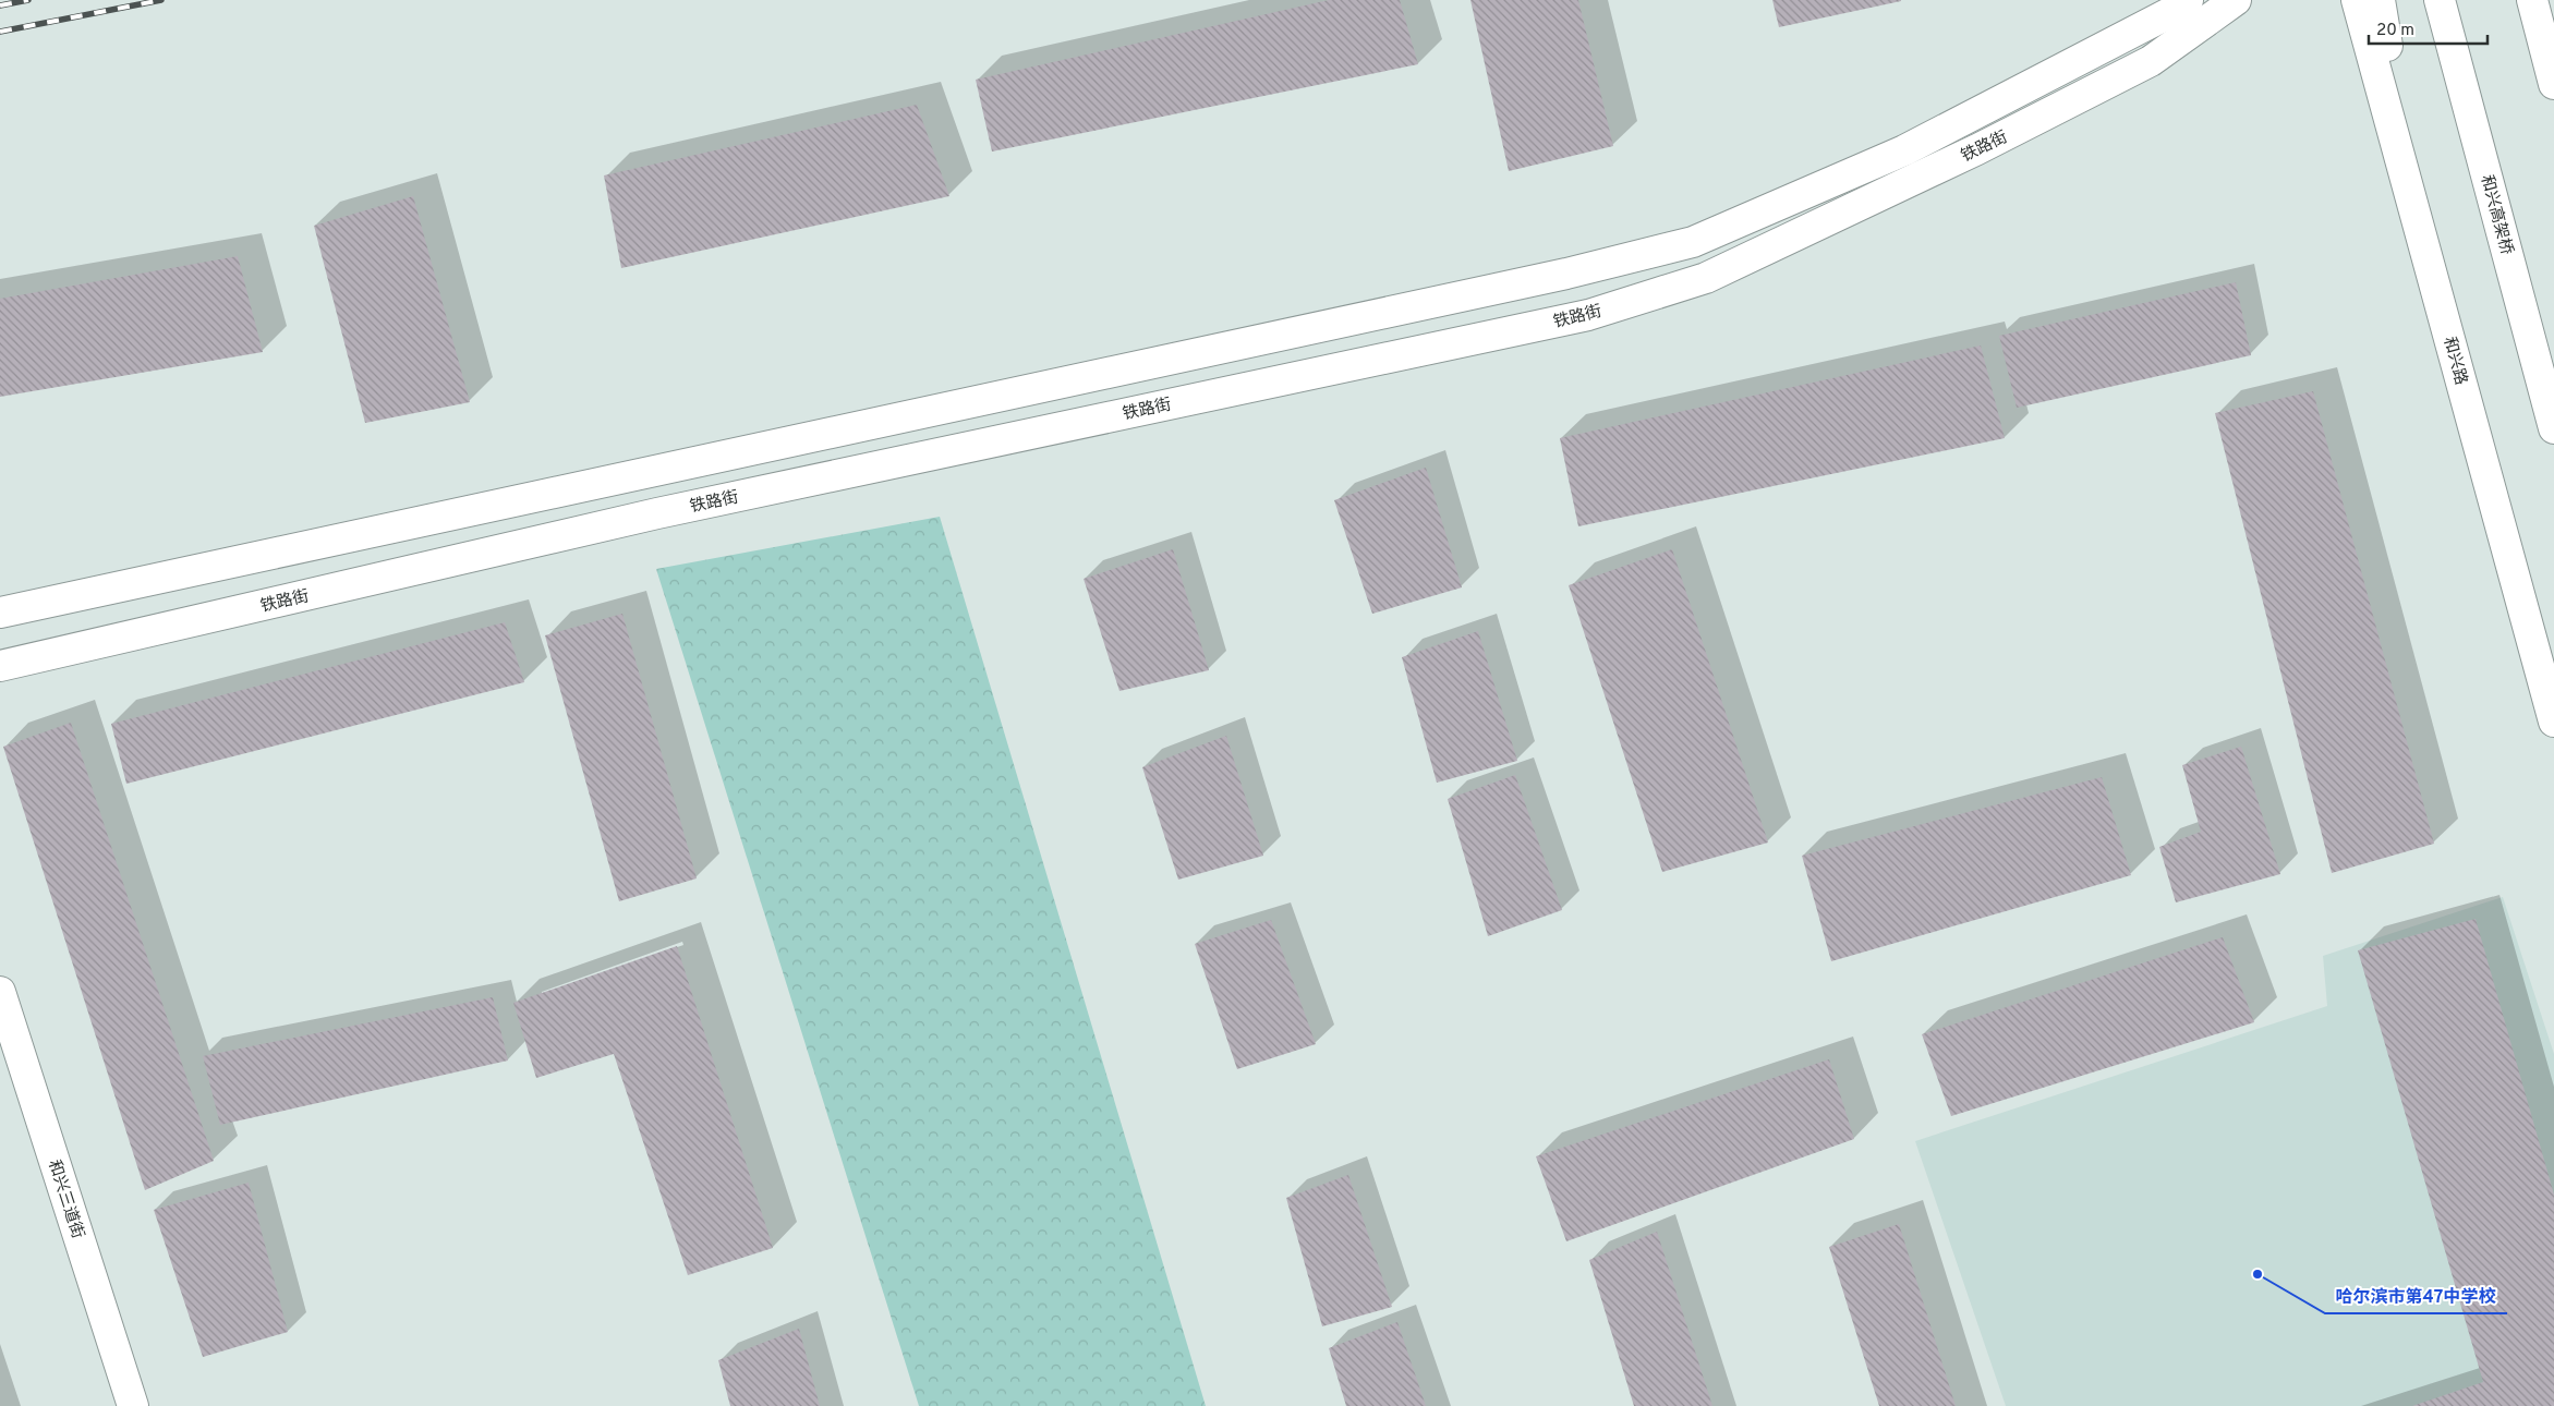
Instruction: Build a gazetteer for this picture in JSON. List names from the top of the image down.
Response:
{
  "streets": {
    "main road": [
      "铁路街",
      "和兴高架桥",
      "和兴路",
      "和兴三道街"
    ]
  },
  "places": ["哈尔滨市第47中学校"],
  "scale_bar": "20 m"
}
